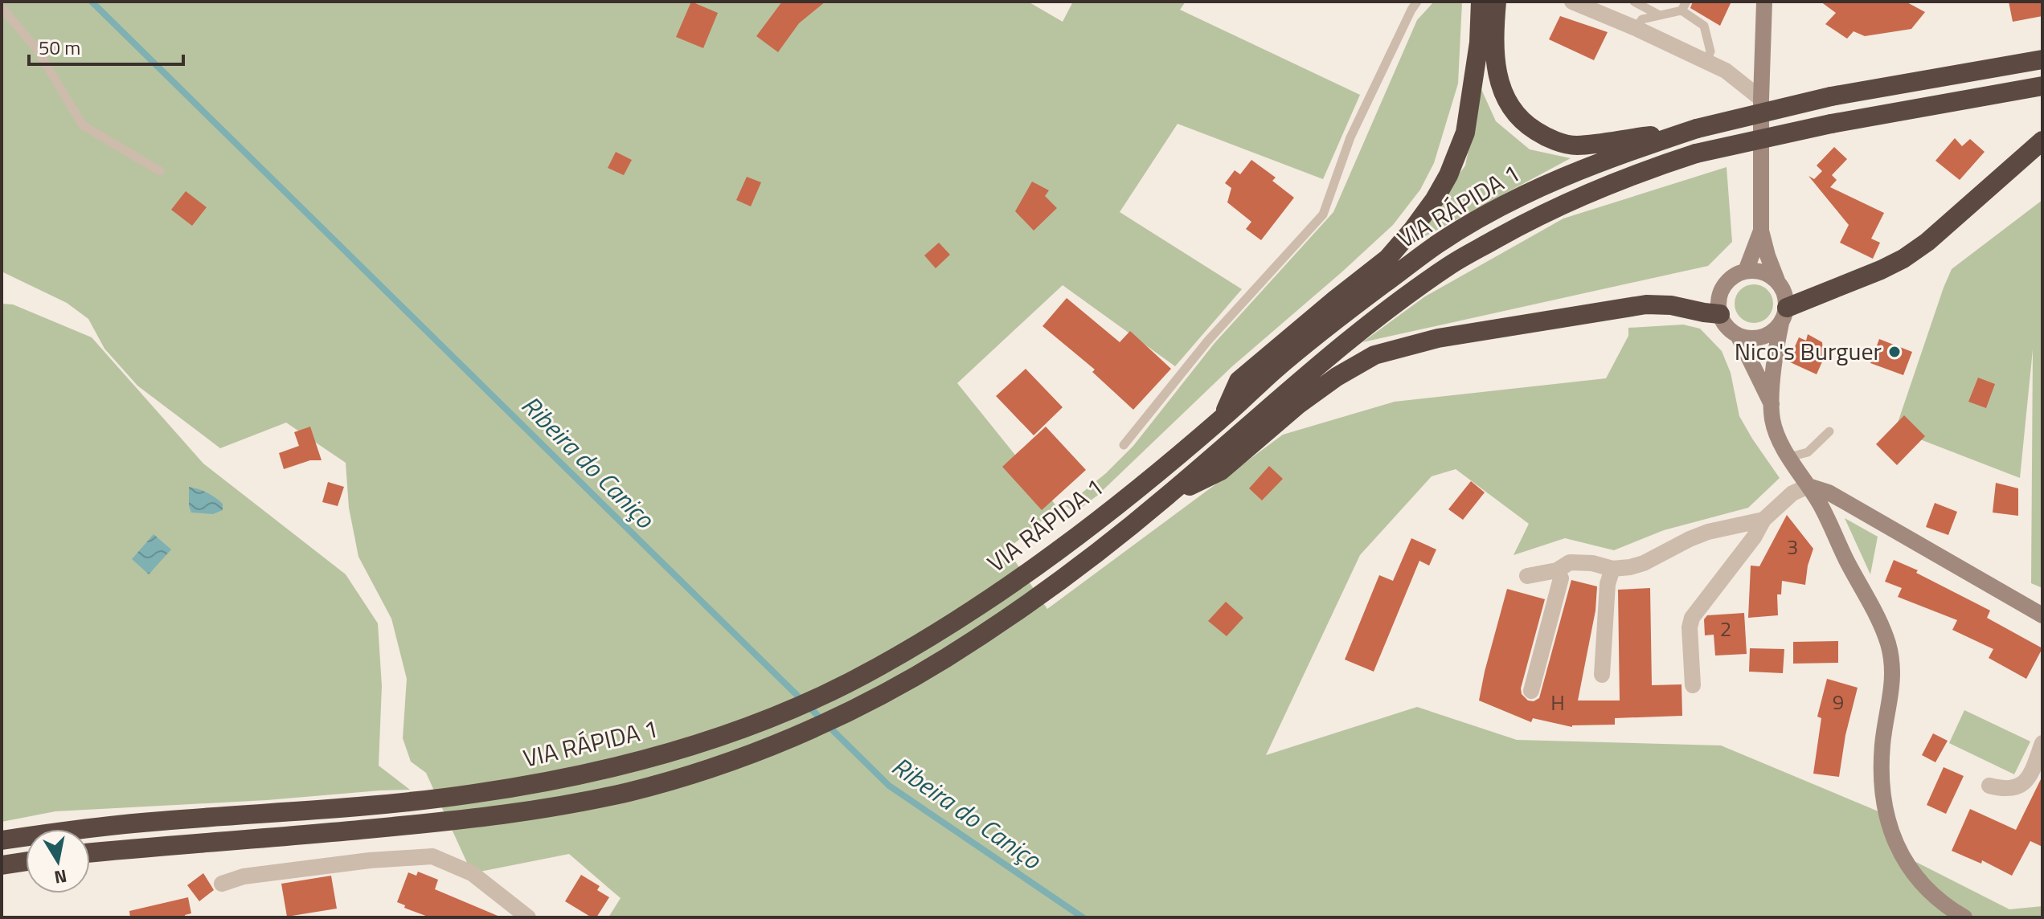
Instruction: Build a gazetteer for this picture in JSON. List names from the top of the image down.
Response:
{
  "streets": {
    "highway": ["VIA RÁPIDA 1"]
  },
  "water": ["Ribeira do Caniço"],
  "places": ["Nico's Burguer"],
  "house_numbers": [
    "3",
    "2",
    "9",
    "H"
  ],
  "scale_bar": "50 m",
  "north": "bottom"
}
